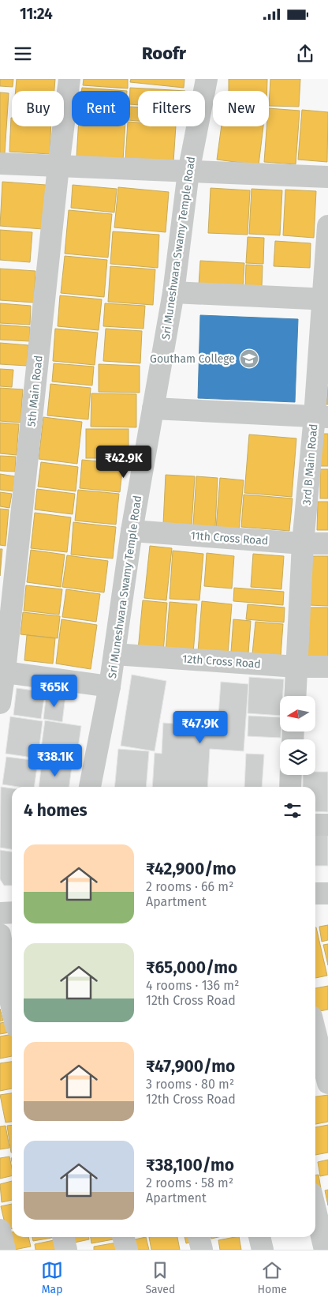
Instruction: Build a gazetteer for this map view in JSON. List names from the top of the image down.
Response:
{
  "streets": {
    "street": [
      "Sri Muneshwara Swamy Temple Road",
      "5th Main Road",
      "3rd B Main Road",
      "11th Cross Road",
      "12th Cross Road"
    ]
  },
  "crossings": [
    ["Sri Muneshwara Swamy Temple Road", "11th Cross Road"],
    ["Sri Muneshwara Swamy Temple Road", "12th Cross Road"],
    ["3rd B Main Road", "11th Cross Road"],
    ["3rd B Main Road", "12th Cross Road"]
  ],
  "places": {
    "school or university": ["Goutham College"]
  },
  "north": "left",
  "page": {
    "status": "11:24",
    "header": "Roofr",
    "chip": [
      "Buy",
      "Rent",
      "Filters",
      "New"
    ],
    "price": [
      "₹42.9K",
      "₹65K",
      "₹47.9K",
      "₹38.1K"
    ],
    "heading": "4 homes",
    "list": [
      {
        "name": "₹42,900/mo",
        "note": "2 rooms · 66 m² · Apartment"
      },
      {
        "name": "₹65,000/mo",
        "note": "4 rooms · 136 m² · 12th Cross Road"
      },
      {
        "name": "₹47,900/mo",
        "note": "3 rooms · 80 m² · 12th Cross Road"
      },
      {
        "name": "₹38,100/mo",
        "note": "2 rooms · 58 m² · Apartment"
      }
    ],
    "tabs": ["Map", "Saved", "Home"]
  }
}
